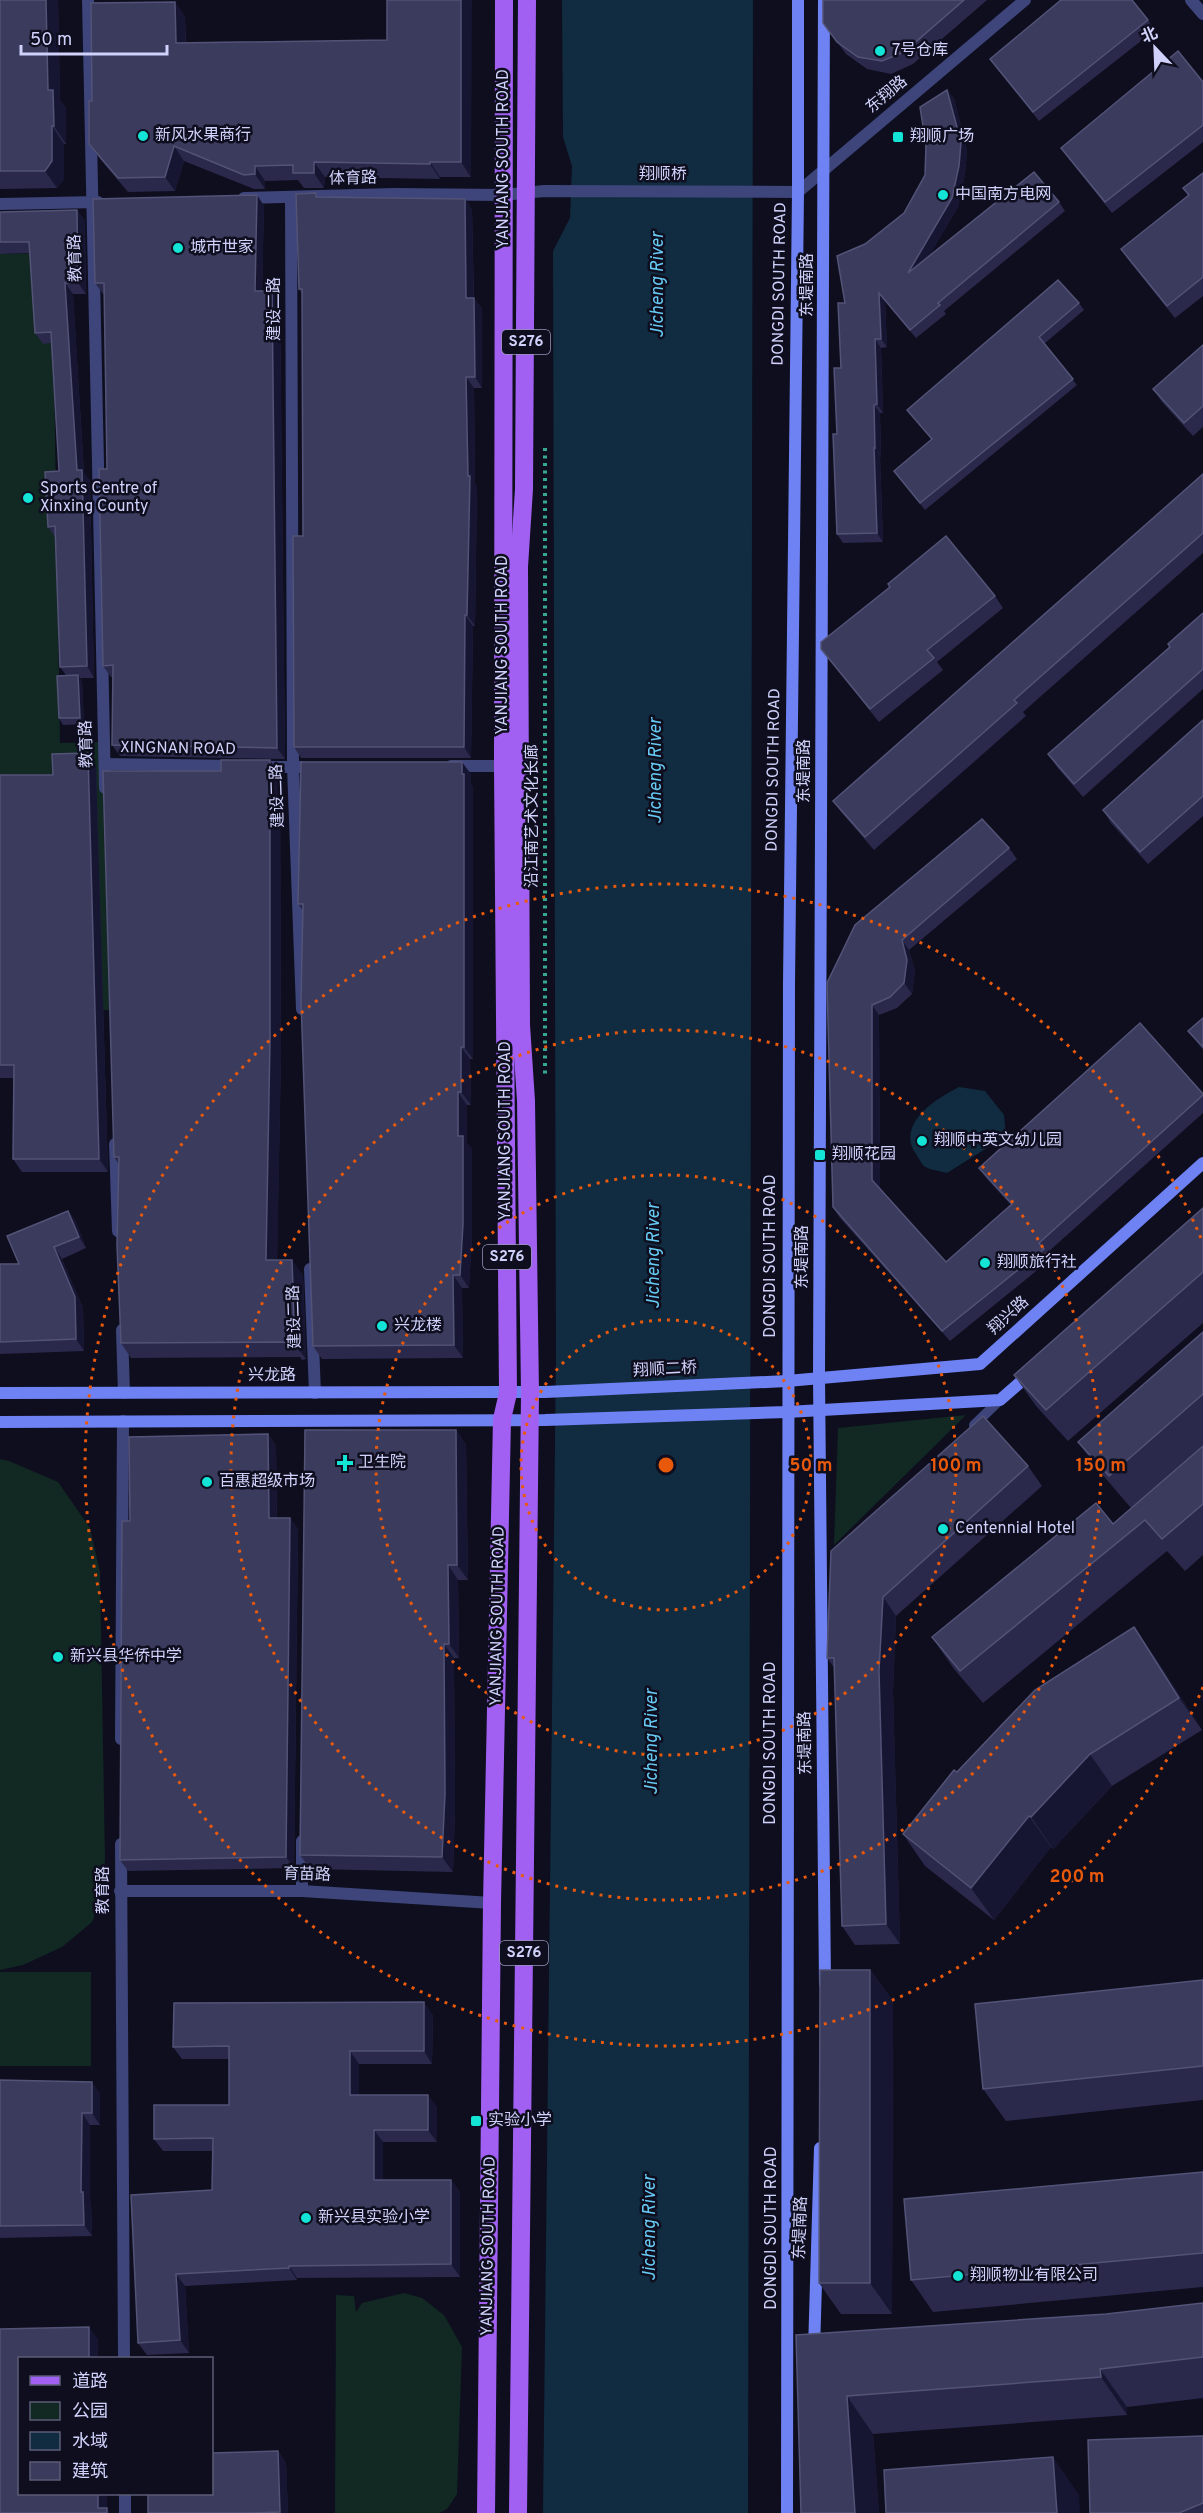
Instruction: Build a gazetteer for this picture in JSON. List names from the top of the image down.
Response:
{
  "streets": {
    "main road": [
      "YANJIANG SOUTH ROAD",
      "DONGDI SOUTH ROAD",
      "东堤南路",
      "S276",
      "翔兴路",
      "翔顺二桥",
      "兴龙路"
    ],
    "street": [
      "东翔路",
      "翔顺桥",
      "体育路",
      "教育路",
      "建设二路",
      "XINGNAN ROAD",
      "育苗路"
    ],
    "path": ["沿江南艺术文化长廊"]
  },
  "crossings": [
    ["东翔路", "翔顺桥"],
    ["东翔路", "DONGDI SOUTH ROAD"],
    ["东翔路", "东堤南路"],
    ["YANJIANG SOUTH ROAD", "翔顺桥"],
    ["YANJIANG SOUTH ROAD", "体育路"],
    ["YANJIANG SOUTH ROAD", "翔顺二桥"],
    ["YANJIANG SOUTH ROAD", "兴龙路"],
    ["YANJIANG SOUTH ROAD", "育苗路"],
    ["翔顺桥", "体育路"],
    ["翔顺桥", "DONGDI SOUTH ROAD"],
    ["体育路", "建设二路"],
    ["教育路", "XINGNAN ROAD"],
    ["教育路", "育苗路"],
    ["DONGDI SOUTH ROAD", "翔兴路"],
    ["DONGDI SOUTH ROAD", "翔顺二桥"],
    ["东堤南路", "翔兴路"],
    ["建设二路", "XINGNAN ROAD"],
    ["建设二路", "兴龙路"],
    ["翔兴路", "翔顺二桥"],
    ["翔顺二桥", "兴龙路"]
  ],
  "water": ["Jicheng River"],
  "places": {
    "other": [
      "7号仓库",
      "新风水果商行",
      "中国南方电网",
      "城市世家",
      "Sports Centre of Xinxing County",
      "翔顺中英文幼儿园",
      "翔顺旅行社",
      "兴龙楼",
      "百惠超级市场",
      "Centennial Hotel",
      "新兴县华侨中学",
      "新兴县实验小学",
      "翔顺物业有限公司"
    ],
    "transit": ["翔顺广场", "翔顺花园", "实验小学"],
    "health": ["卫生院"]
  },
  "legend": [
    "道路",
    "公园",
    "水域",
    "建筑"
  ],
  "scale_bar": "50 m",
  "north": "top left",
  "rings": [
    "50 m",
    "100 m",
    "150 m",
    "200 m"
  ]
}
